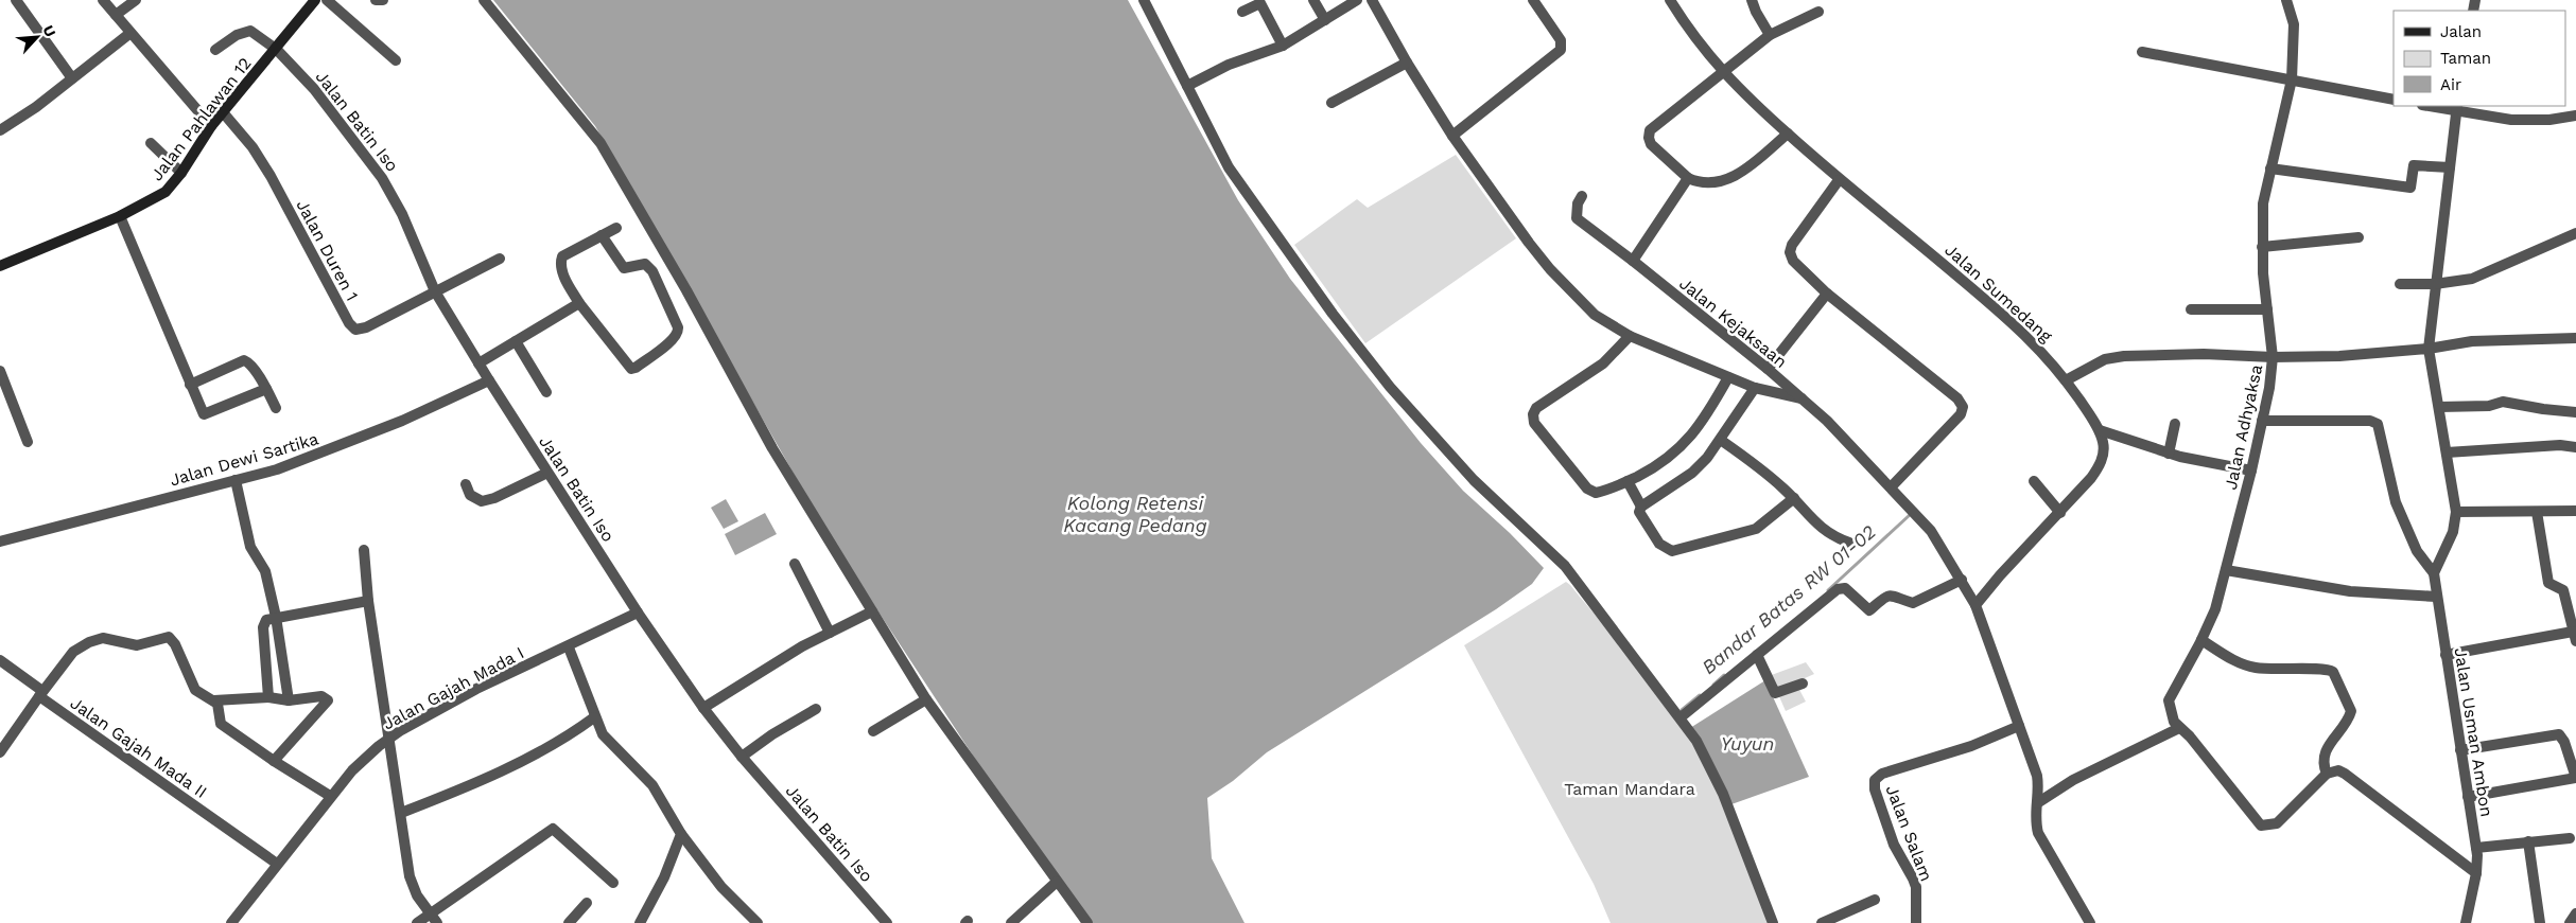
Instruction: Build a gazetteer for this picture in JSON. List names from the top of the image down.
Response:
{
  "streets": {
    "main road": ["Jalan Pahlawan 12"],
    "street": [
      "Jalan Batin Iso",
      "Jalan Duren 1",
      "Jalan Sumedang",
      "Jalan Kejaksaan",
      "Jalan Adhyaksa",
      "Jalan Dewi Sartika",
      "Jalan Gajah Mada I",
      "Jalan Usman Ambon",
      "Jalan Gajah Mada II",
      "Jalan Salam"
    ]
  },
  "crossings": [
    ["Jalan Pahlawan 12", "Jalan Batin Iso"],
    ["Jalan Pahlawan 12", "Jalan Duren 1"],
    ["Jalan Batin Iso", "Jalan Duren 1"],
    ["Jalan Batin Iso", "Jalan Dewi Sartika"],
    ["Jalan Batin Iso", "Jalan Gajah Mada I"],
    ["Jalan Sumedang", "Jalan Kejaksaan"],
    ["Jalan Gajah Mada I", "Jalan Gajah Mada II"]
  ],
  "water": ["Kolong Retensi Kacang Pedang", "Bandar Batas RW 01-02", "Yuyun"],
  "parks": ["Taman Mandara"],
  "legend": ["Jalan", "Taman", "Air"],
  "north": "top right"
}
